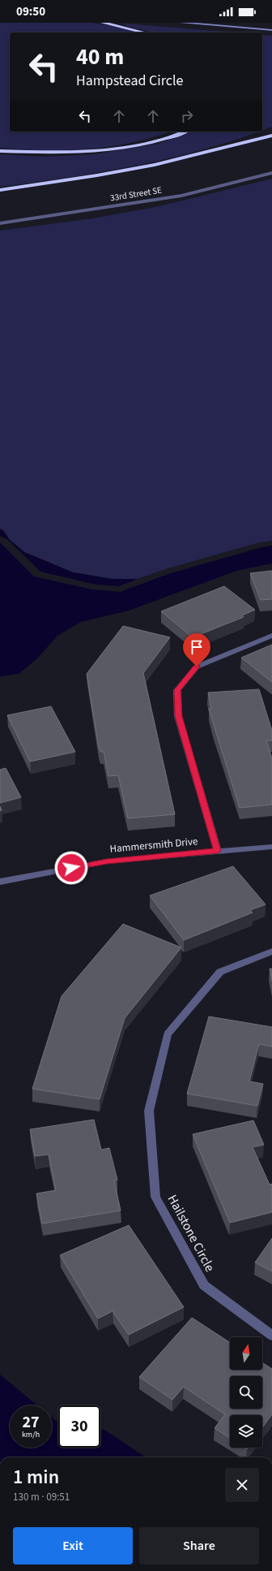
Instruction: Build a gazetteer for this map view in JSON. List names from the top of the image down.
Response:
{
  "streets": {
    "street": ["33rd Street SE", "Hammersmith Drive", "Hailstone Circle"]
  },
  "north": "top",
  "page": {
    "status": "09:50",
    "turn": ["40 m", "Hampstead Circle"],
    "speed": "27 km/h",
    "limit": "30",
    "heading": ["1 min", "130 m · 09:51"],
    "buttons": ["Exit", "Share"]
  }
}
